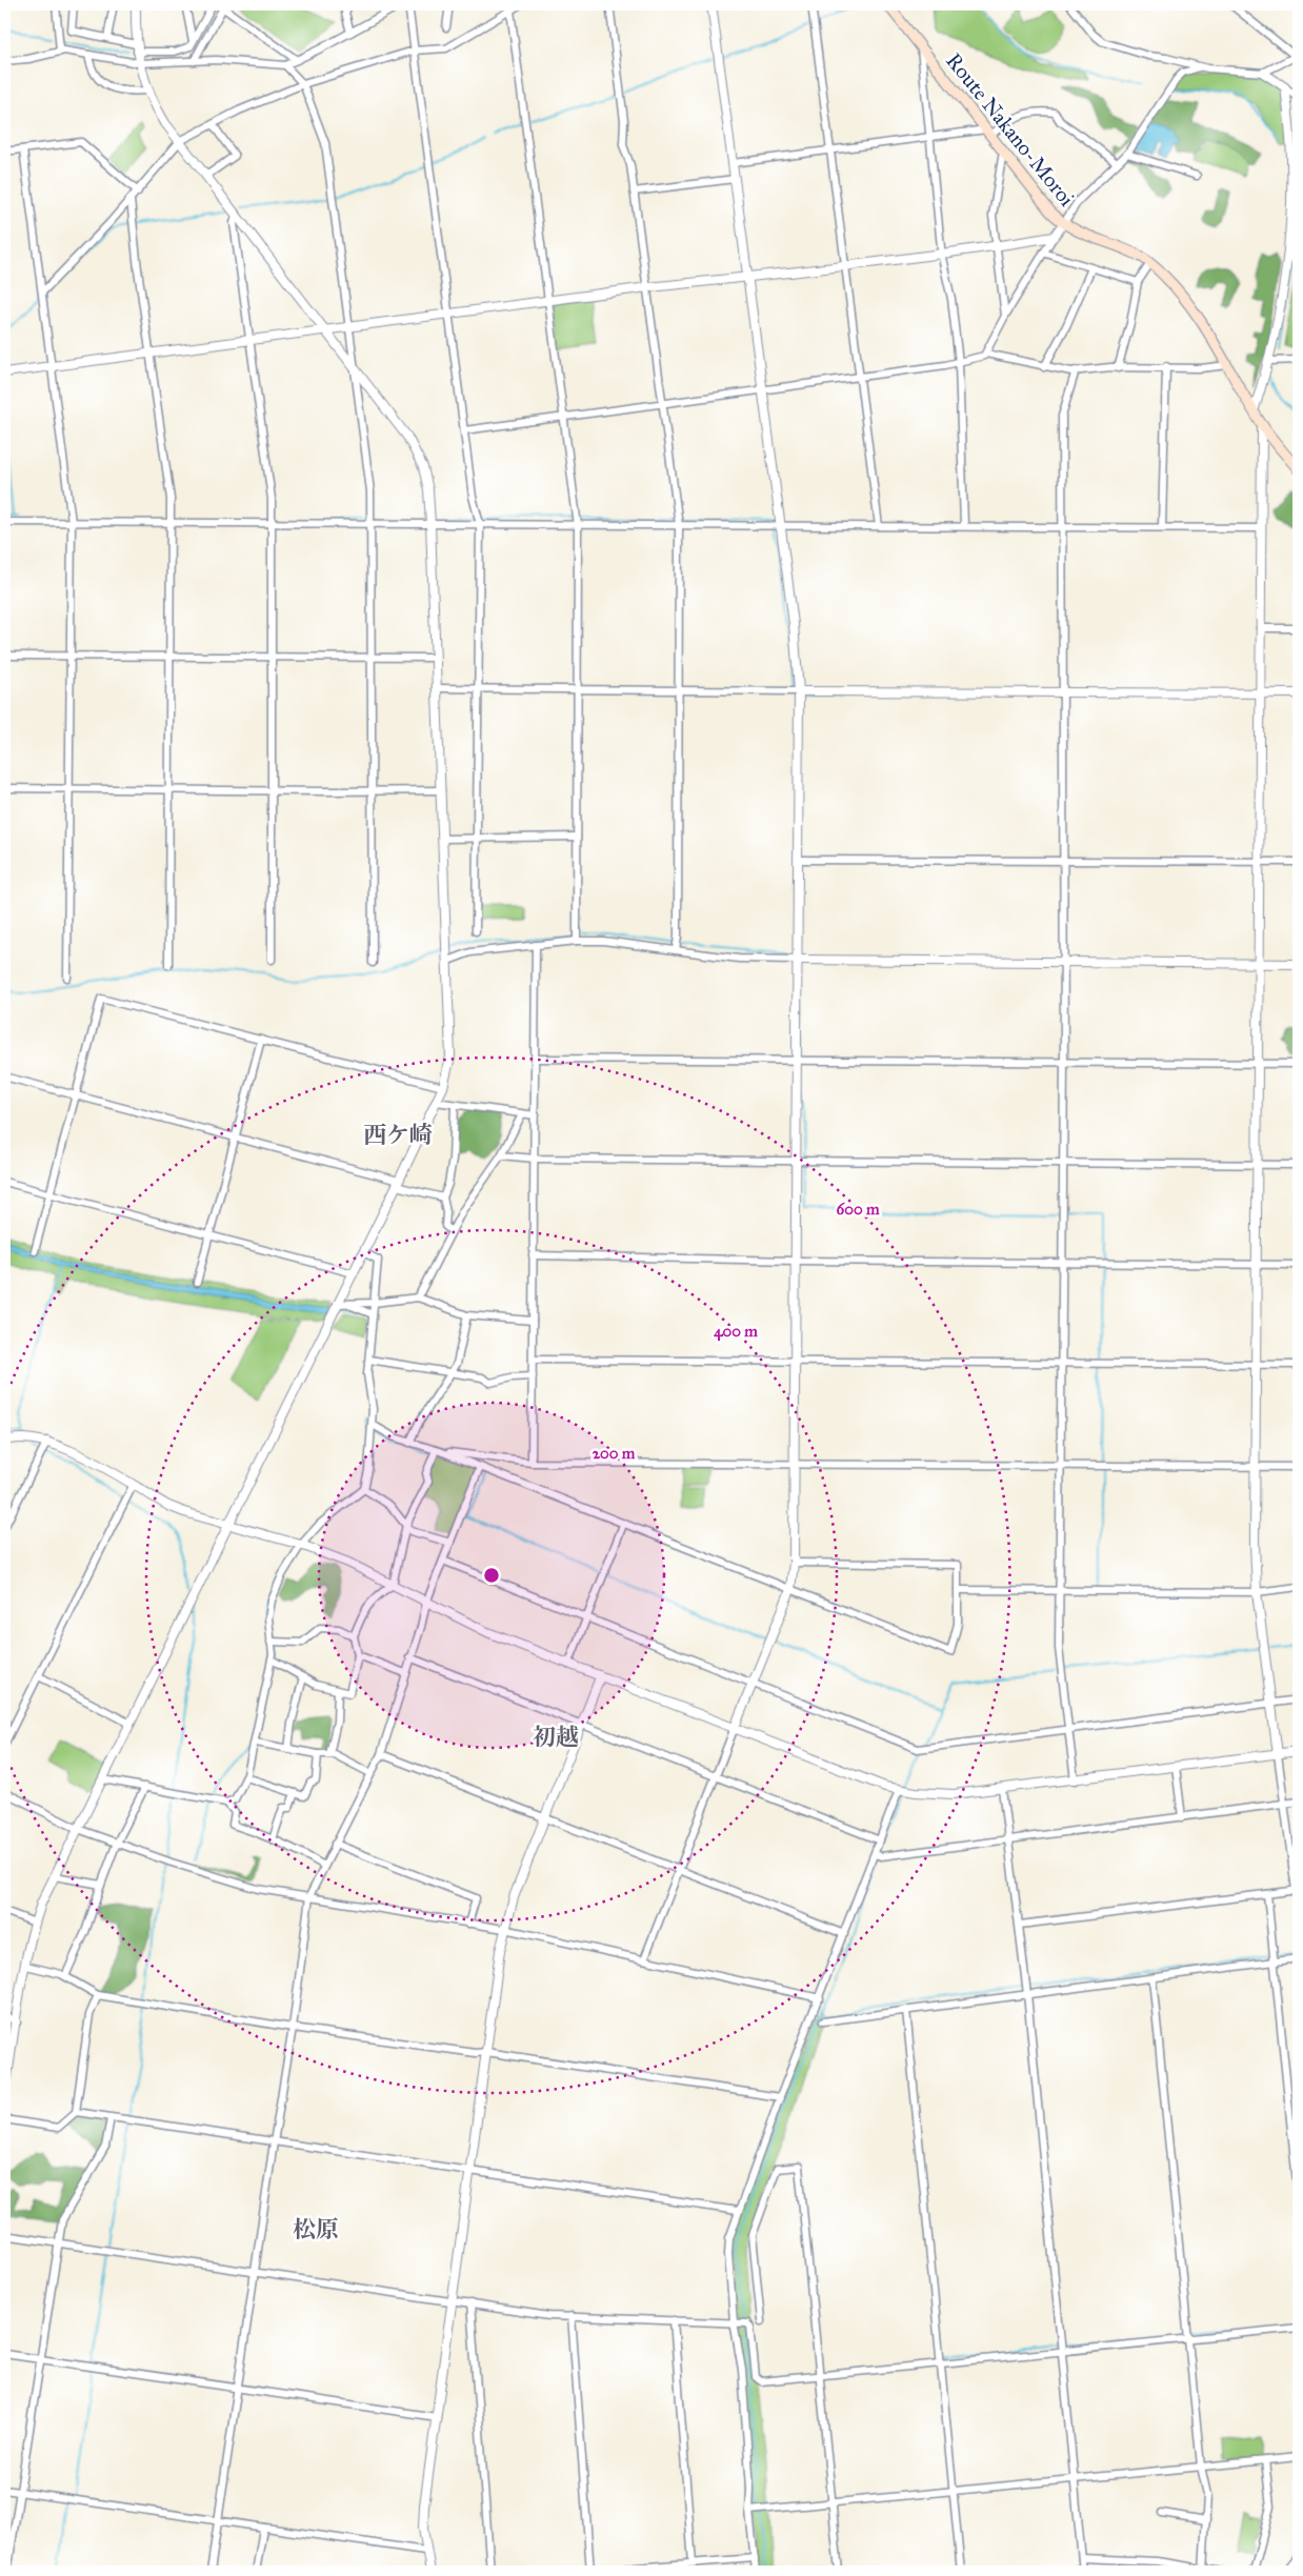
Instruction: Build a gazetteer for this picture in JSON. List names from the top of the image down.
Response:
{
  "streets": {
    "main road": ["Route Nakano-Moroi"]
  },
  "districts": ["西ケ崎", "初越", "松原"],
  "rings": ["600 m", "400 m", "200 m"]
}
